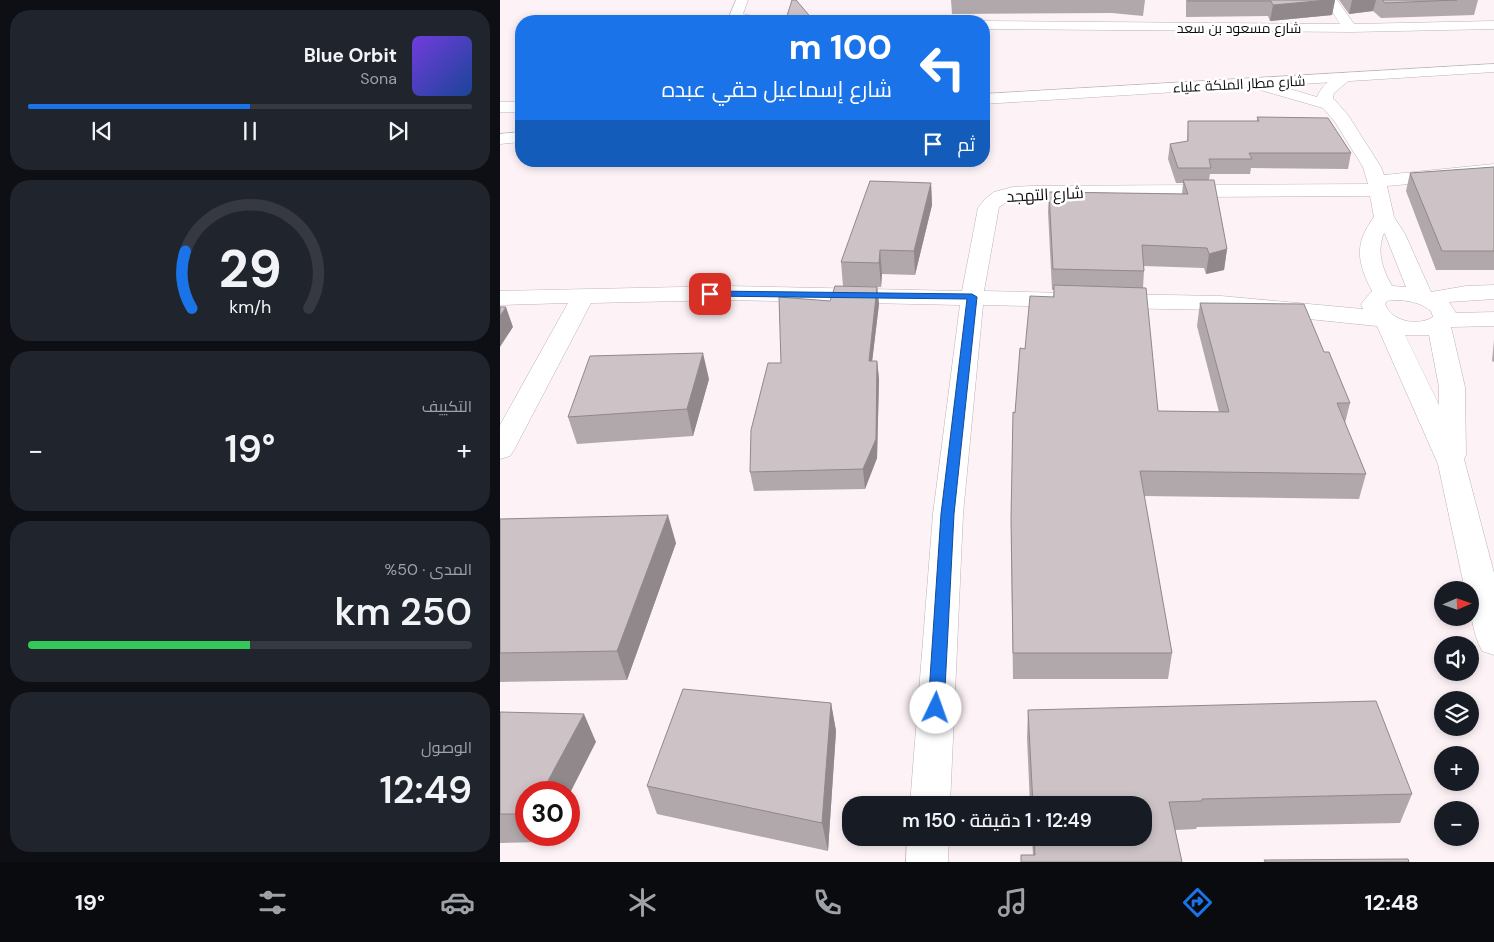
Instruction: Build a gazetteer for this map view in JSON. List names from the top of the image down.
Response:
{
  "streets": {
    "main road": ["شارع مسعود بن سعد", "شارع مطار الملكة علياء", "شارع التهجد"]
  },
  "north": "right",
  "page": {
    "turn": ["100 m", "شارع إسماعيل حقي عبده"],
    "song": ["Blue Orbit", "Sona"],
    "then": "ثم",
    "tile": [
      "التكييف",
      ["المدى · 50%", "250 km"],
      ["الوصول", "12:49"]
    ],
    "heat": ["−", "19°", "+"],
    "map_buttons": ["+", "−"],
    "limit": "30",
    "trip": "12:49 · 1 دقيقة · 150 m",
    "tabs": ["12:48", "19°"],
    "gauge": ["29", "km/h"]
  }
}
